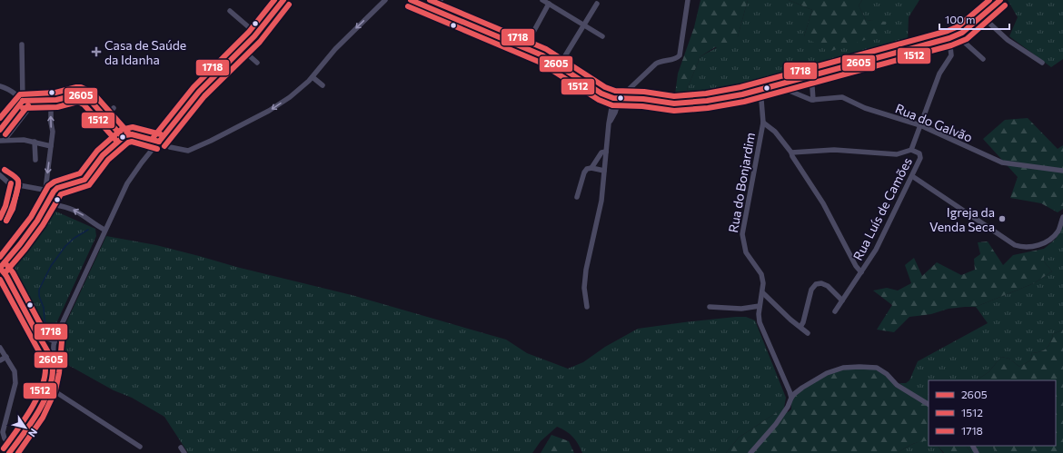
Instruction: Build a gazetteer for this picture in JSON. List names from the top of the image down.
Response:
{
  "streets": {
    "street": ["Rua do Galvão", "Rua do Bonjardim", "Rua Luís de Camões"]
  },
  "crossings": [
    ["Rua do Galvão", "Rua Luís de Camões"]
  ],
  "places": {
    "health": ["Casa de Saúde da Idanha"],
    "other": ["Igreja da Venda Seca"]
  },
  "lines": ["transit line 2605", "transit line 1718", "transit line 1512"],
  "legend": ["2605", "1512", "1718"],
  "scale_bar": "100 m",
  "north": "bottom right"
}
